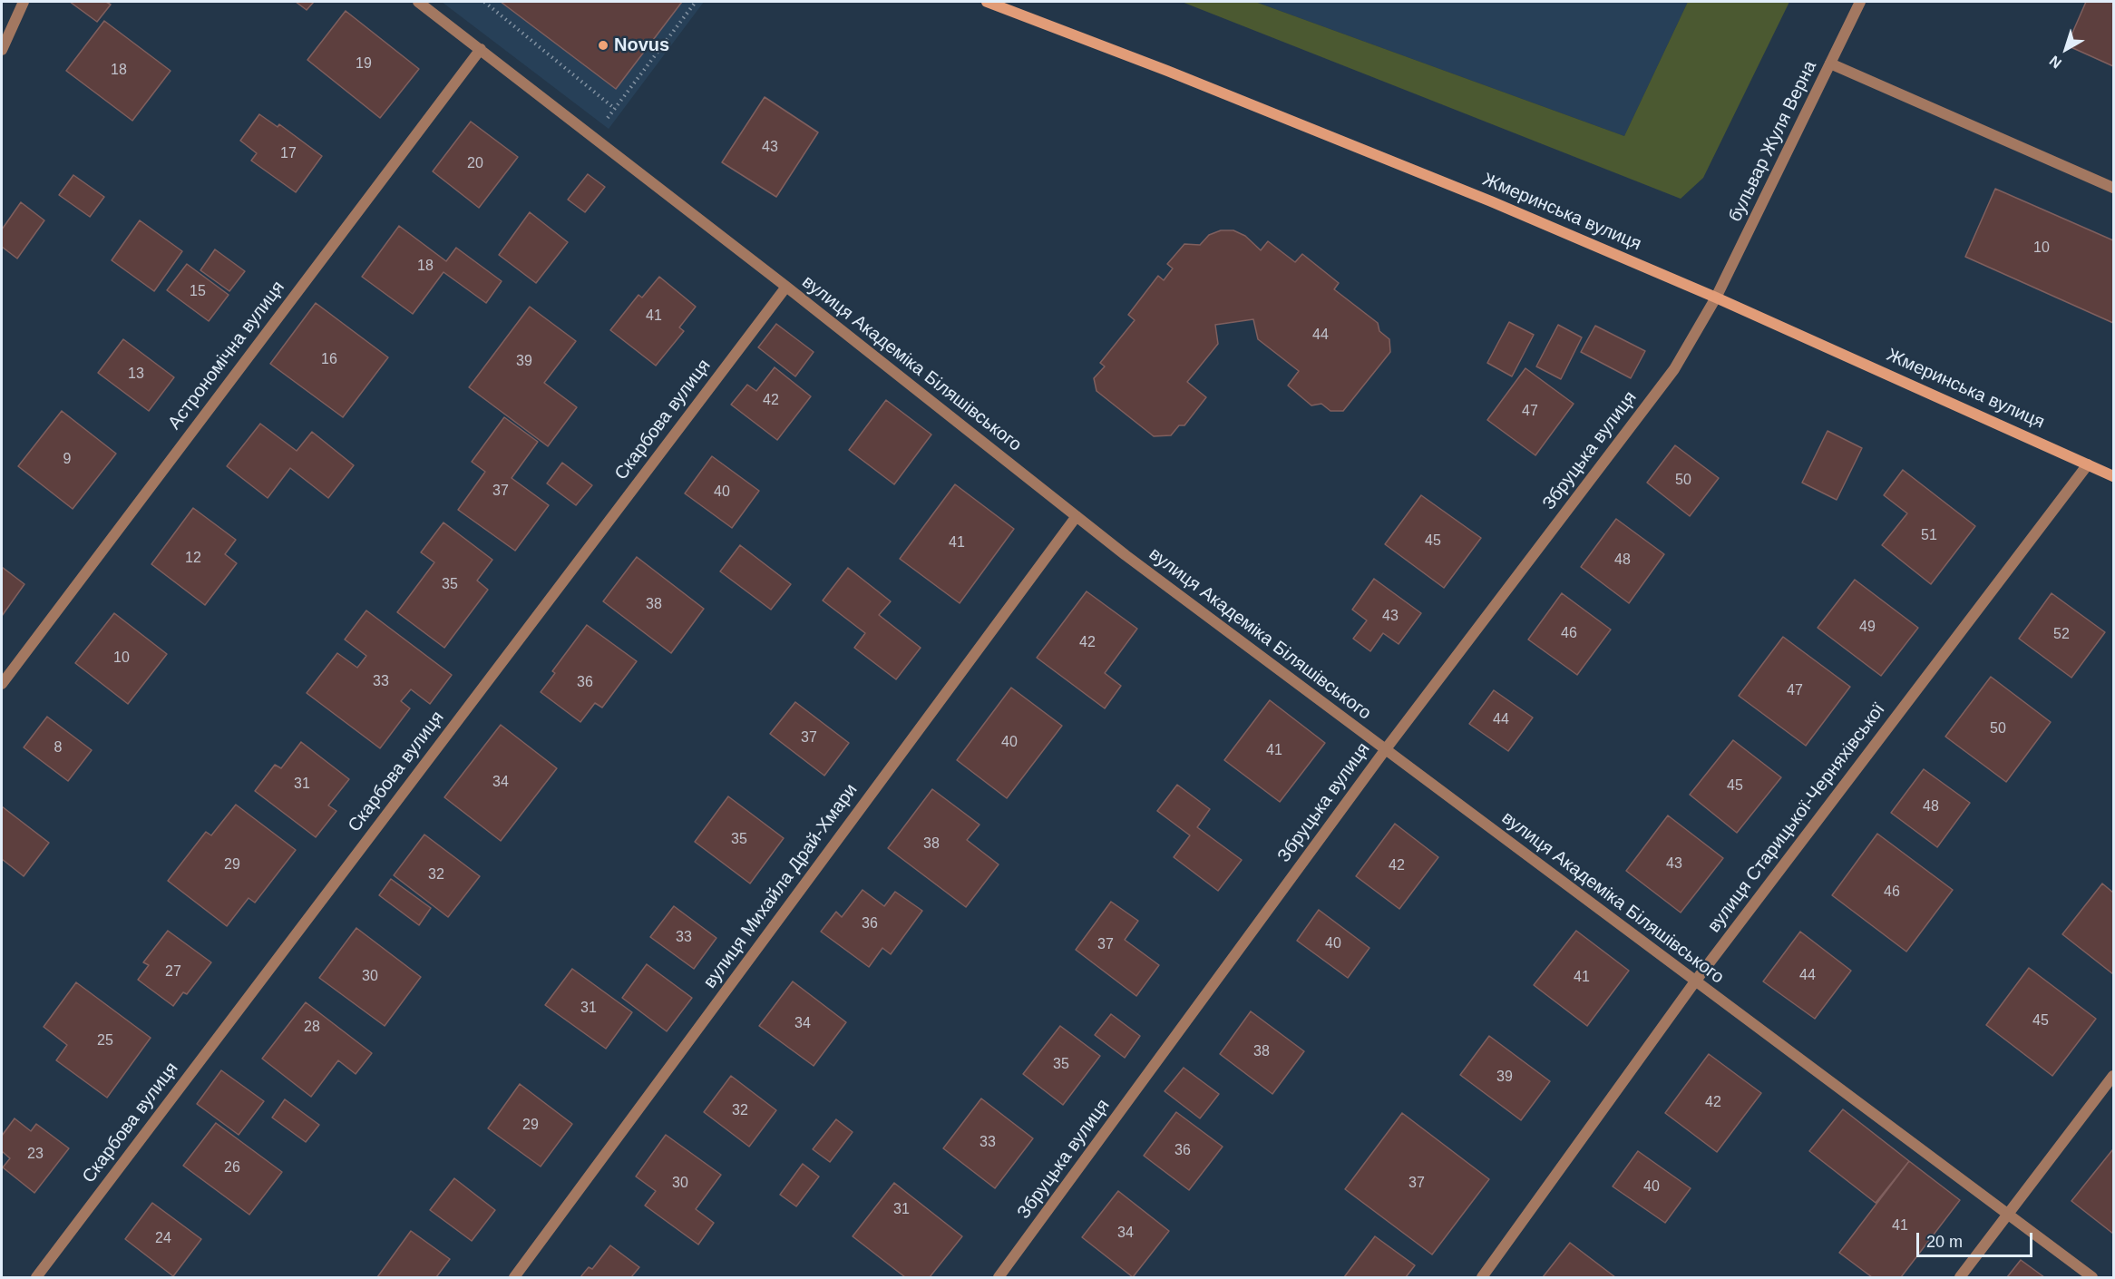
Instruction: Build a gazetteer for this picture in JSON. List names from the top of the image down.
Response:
{
  "streets": {
    "main road": ["Жмеринська вулиця"],
    "street": [
      "бульвар Жуля Верна",
      "Астрономічна вулиця",
      "вулиця Академіка Біляшівського",
      "Скарбова вулиця",
      "Збруцька вулиця",
      "вулиця Старицької-Черняхівської",
      "вулиця Михайла Драй-Хмари"
    ]
  },
  "crossings": [
    ["бульвар Жуля Верна", "Жмеринська вулиця"],
    ["бульвар Жуля Верна", "Збруцька вулиця"],
    ["Жмеринська вулиця", "Збруцька вулиця"],
    ["Жмеринська вулиця", "вулиця Старицької-Черняхівської"],
    ["Астрономічна вулиця", "вулиця Академіка Біляшівського"],
    ["вулиця Академіка Біляшівського", "Скарбова вулиця"],
    ["вулиця Академіка Біляшівського", "Збруцька вулиця"],
    ["вулиця Академіка Біляшівського", "вулиця Старицької-Черняхівської"],
    ["вулиця Академіка Біляшівського", "вулиця Михайла Драй-Хмари"]
  ],
  "places": ["Novus"],
  "house_numbers": [
    "19",
    "18",
    "43",
    "17",
    "20",
    "10",
    "18",
    "15",
    "41",
    "44",
    "16",
    "39",
    "13",
    "42",
    "47",
    "9",
    "50",
    "37",
    "40",
    "51",
    "45",
    "41",
    "12",
    "48",
    "35",
    "38",
    "43",
    "49",
    "46",
    "52",
    "42",
    "10",
    "33",
    "36",
    "47",
    "44",
    "50",
    "37",
    "40",
    "8",
    "41",
    "34",
    "31",
    "45",
    "48",
    "35",
    "38",
    "43",
    "29",
    "42",
    "32",
    "46",
    "36",
    "33",
    "40",
    "37",
    "27",
    "44",
    "30",
    "41",
    "31",
    "45",
    "34",
    "28",
    "25",
    "38",
    "35",
    "39",
    "42",
    "32",
    "29",
    "33",
    "36",
    "23",
    "26",
    "30",
    "37",
    "40",
    "31",
    "41",
    "34",
    "24"
  ],
  "scale_bar": "20 m",
  "north": "bottom left"
}
